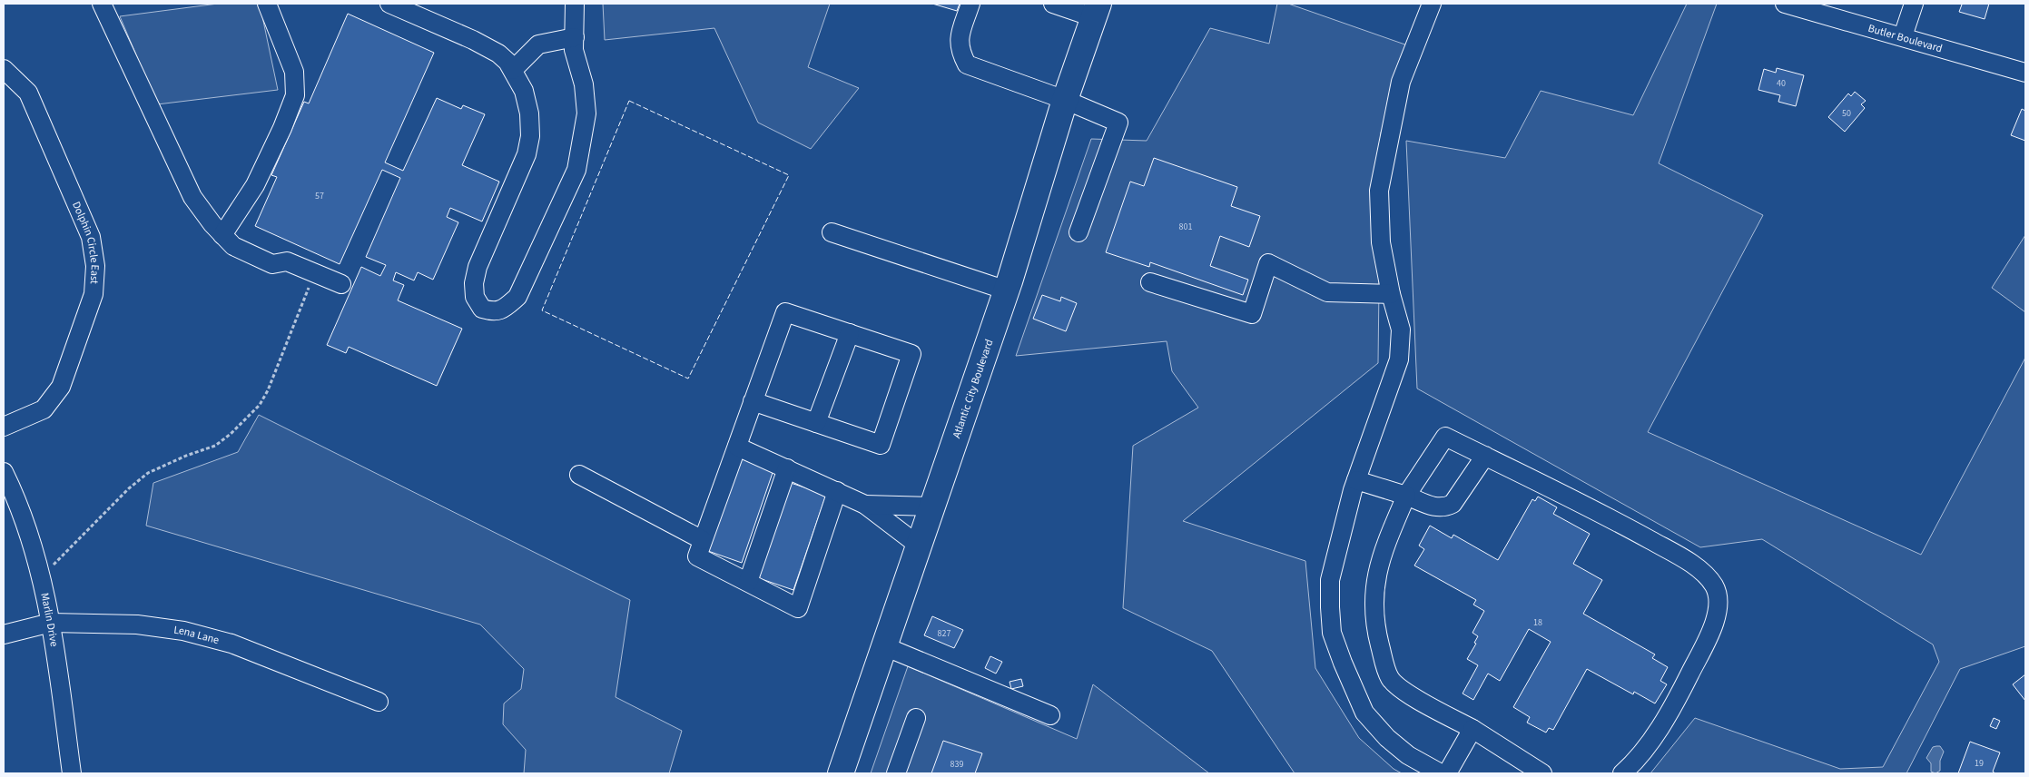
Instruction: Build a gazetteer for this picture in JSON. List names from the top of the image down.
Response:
{
  "streets": {
    "highway": ["Atlantic City Boulevard"],
    "street": [
      "Butler Boulevard",
      "Dolphin Circle East",
      "Marlin Drive",
      "Lena Lane"
    ]
  },
  "crossings": [
    ["Marlin Drive", "Lena Lane"]
  ],
  "house_numbers": [
    "40",
    "50",
    "57",
    "801",
    "18",
    "827",
    "19",
    "839"
  ]
}
